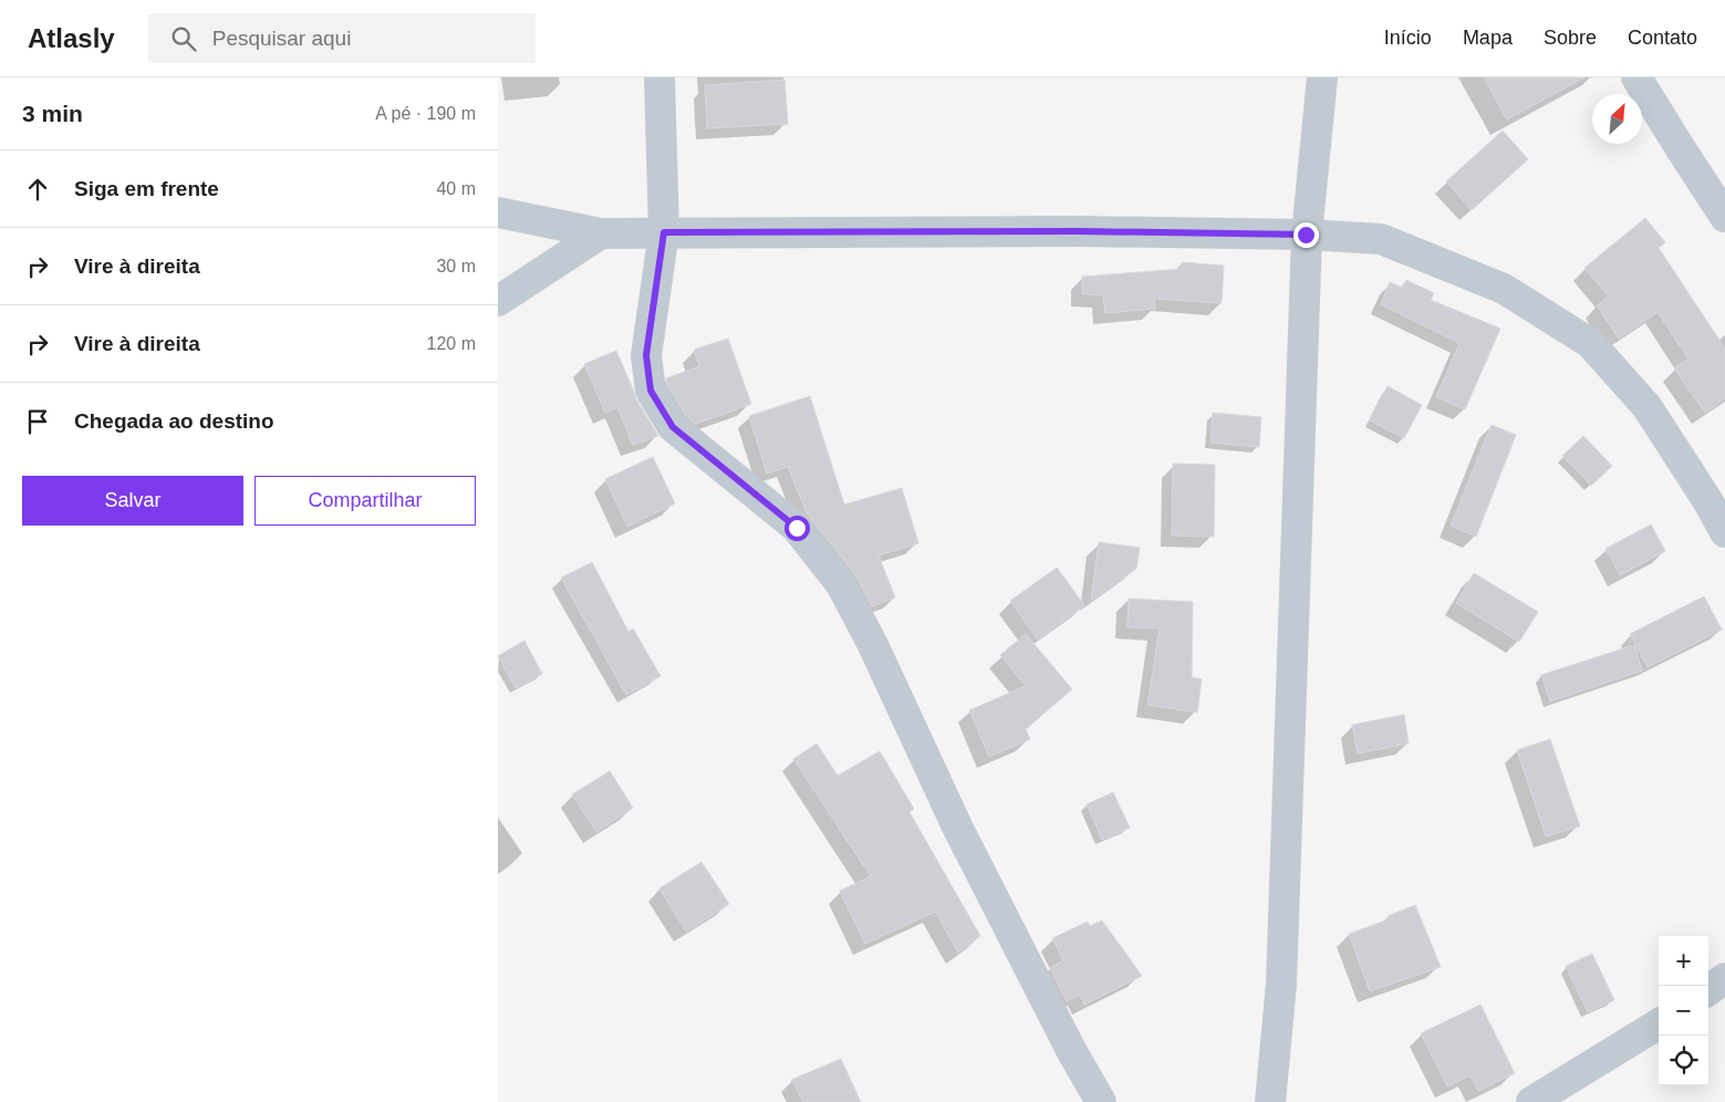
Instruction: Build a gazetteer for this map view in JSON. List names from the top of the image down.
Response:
{
  "north": "top right",
  "page": {
    "header": "Atlasly",
    "search": "Pesquisar aqui",
    "nav": [
      "Início",
      "Mapa",
      "Sobre",
      "Contato"
    ],
    "heading": ["3 min", "A pé · 190 m"],
    "list": [
      ["Siga em frente", "40 m"],
      ["Vire à direita", "30 m"],
      ["Vire à direita", "120 m"],
      "Chegada ao destino"
    ],
    "buttons": ["Salvar", "Compartilhar"],
    "map_buttons": ["+", "−"]
  }
}
